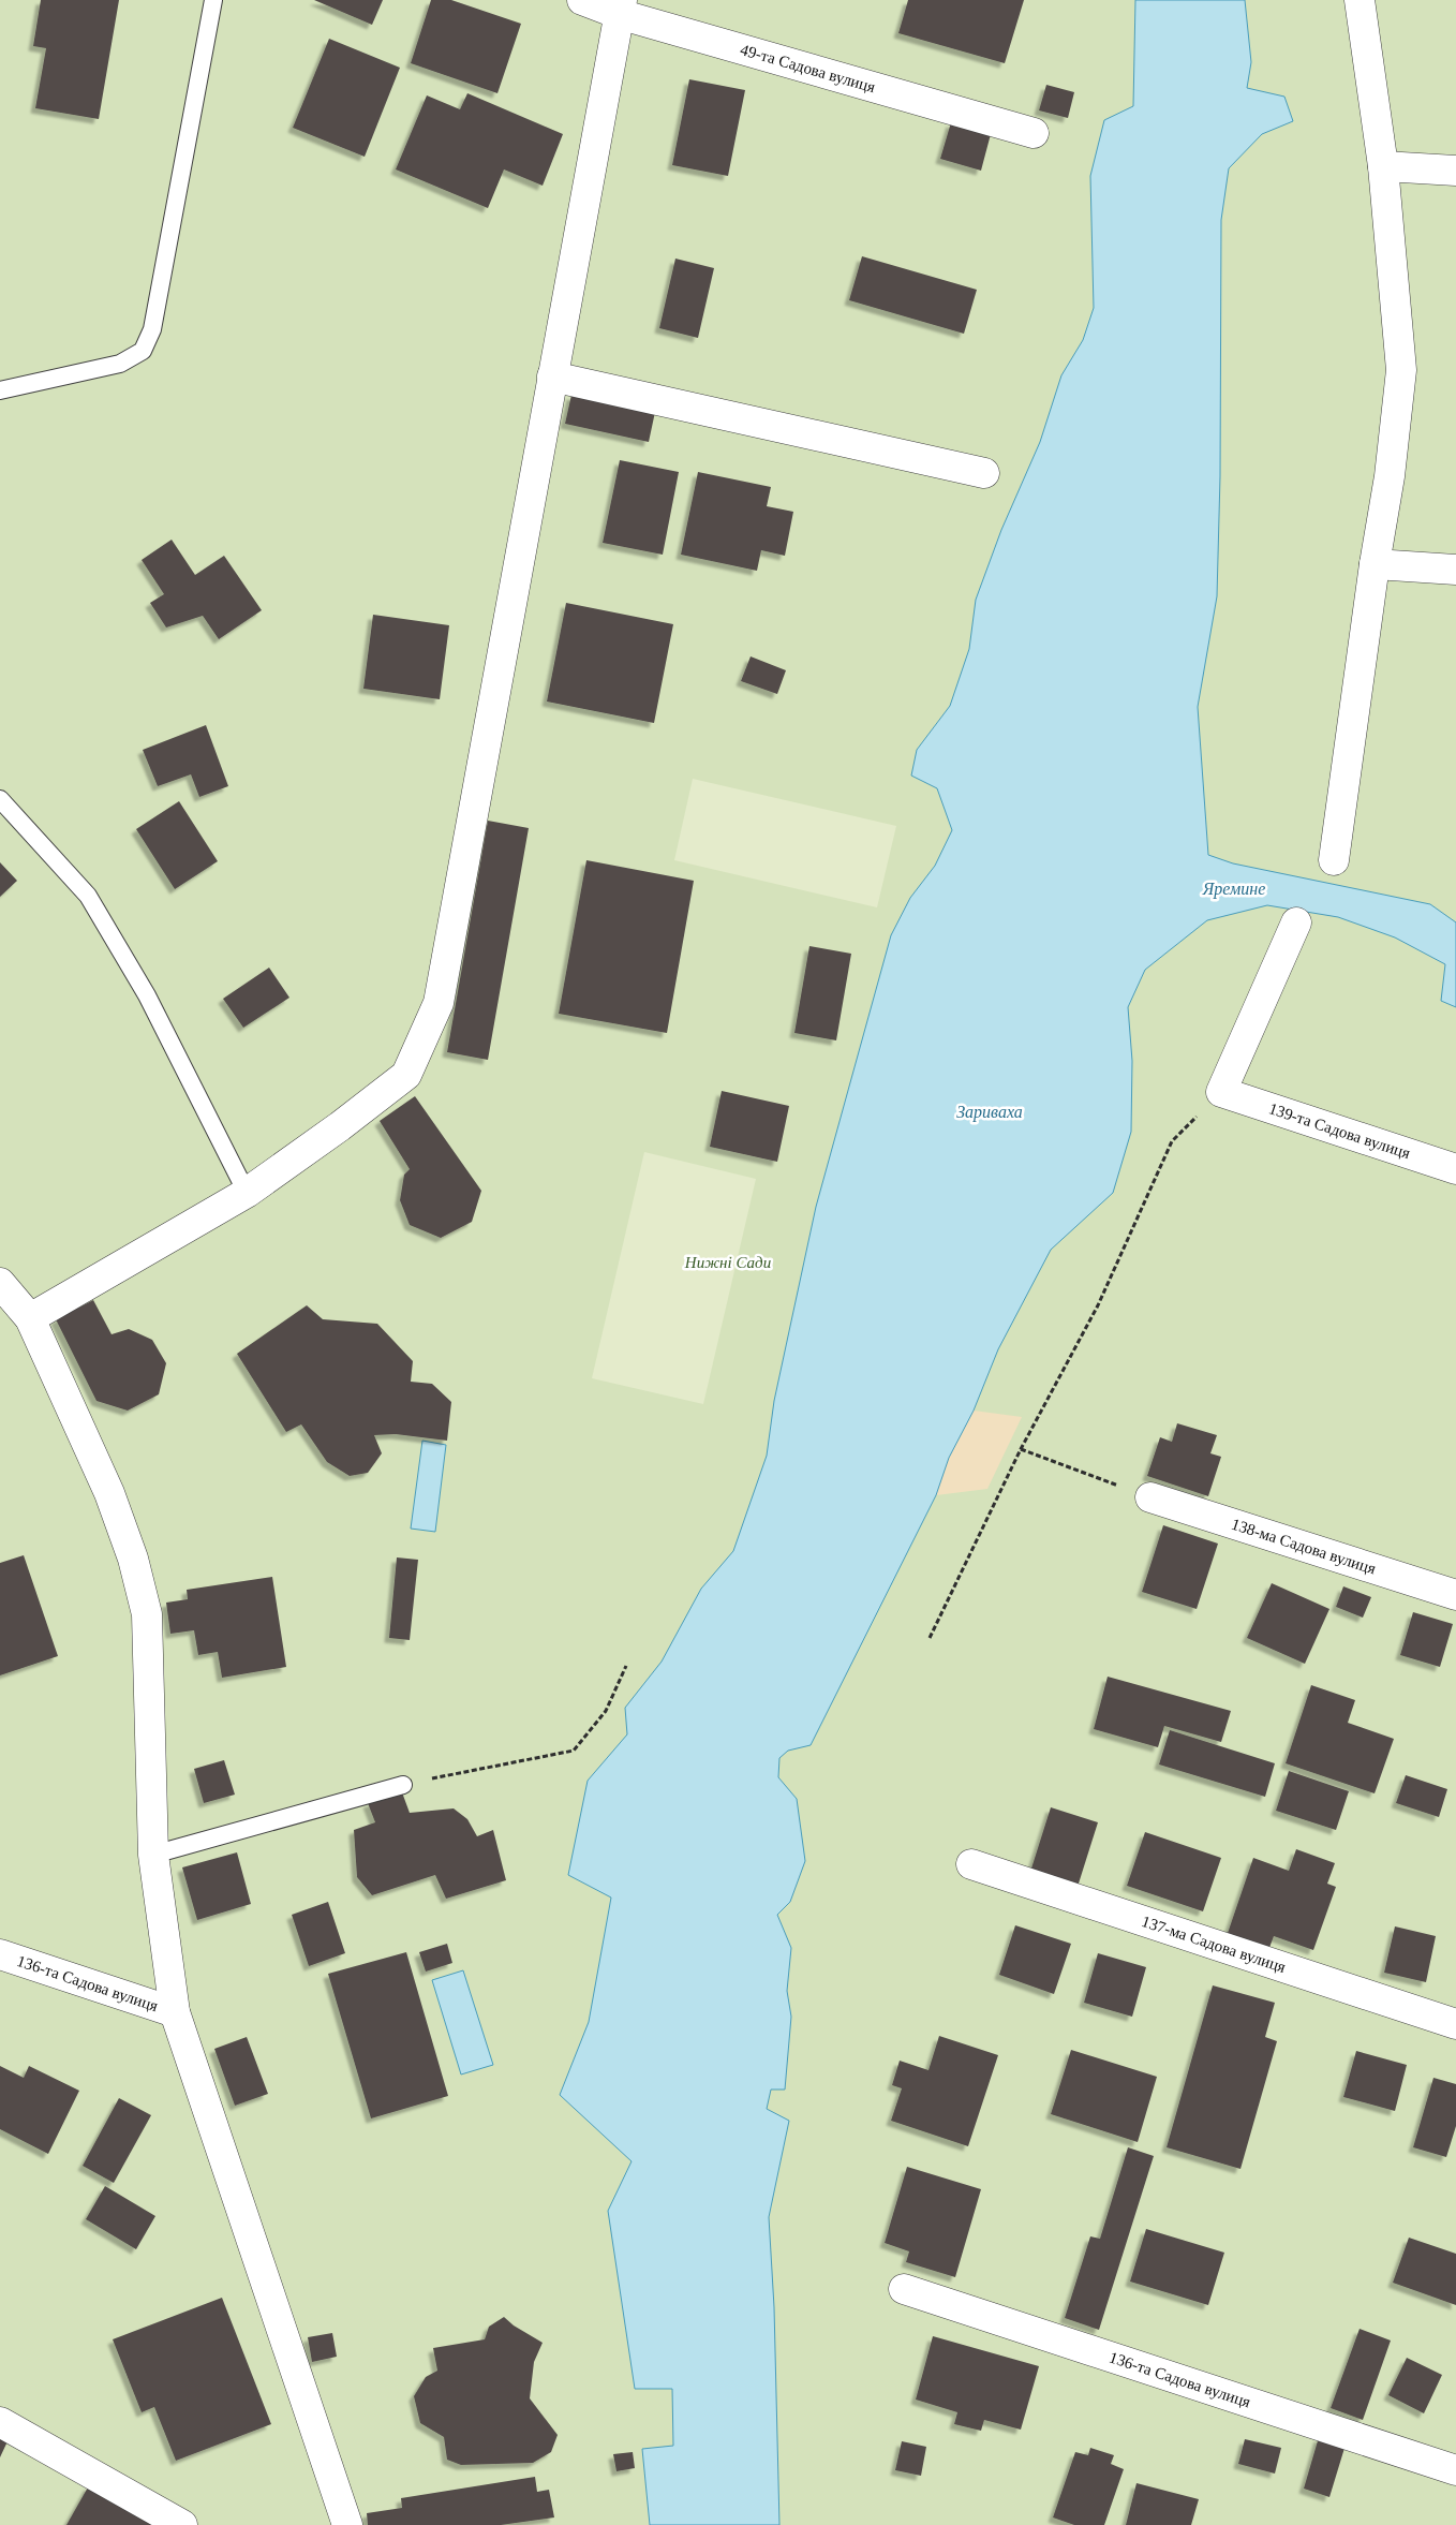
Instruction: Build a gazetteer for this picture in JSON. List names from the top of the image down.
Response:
{
  "streets": {
    "street": [
      "49-та Садова вулиця",
      "139-та Садова вулиця",
      "138-ма Садова вулиця",
      "137-ма Садова вулиця",
      "136-та Садова вулиця"
    ]
  },
  "water": ["Яремине", "Зариваха"],
  "parks": ["Нижні Сади"]
}
